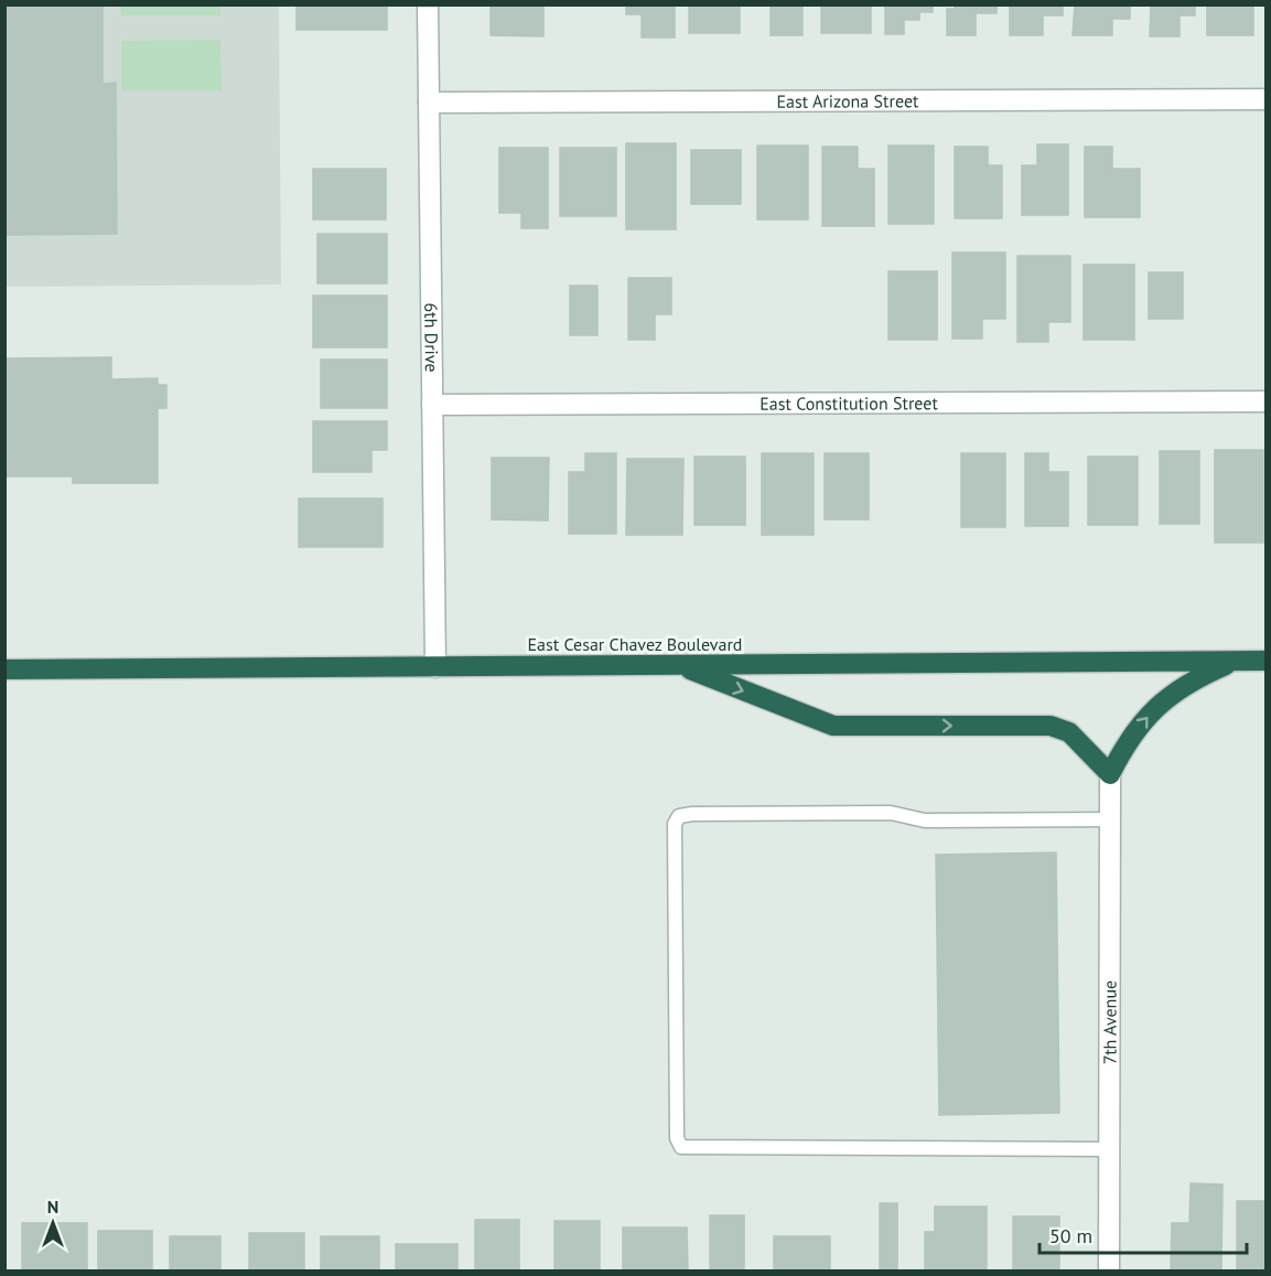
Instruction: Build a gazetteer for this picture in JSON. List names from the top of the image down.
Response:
{
  "streets": {
    "highway": ["East Cesar Chavez Boulevard"],
    "street": [
      "East Arizona Street",
      "6th Drive",
      "East Constitution Street",
      "7th Avenue"
    ]
  },
  "crossings": [
    ["East Arizona Street", "6th Drive"],
    ["6th Drive", "East Constitution Street"],
    ["6th Drive", "East Cesar Chavez Boulevard"]
  ],
  "scale_bar": "50 m",
  "north": "top"
}
